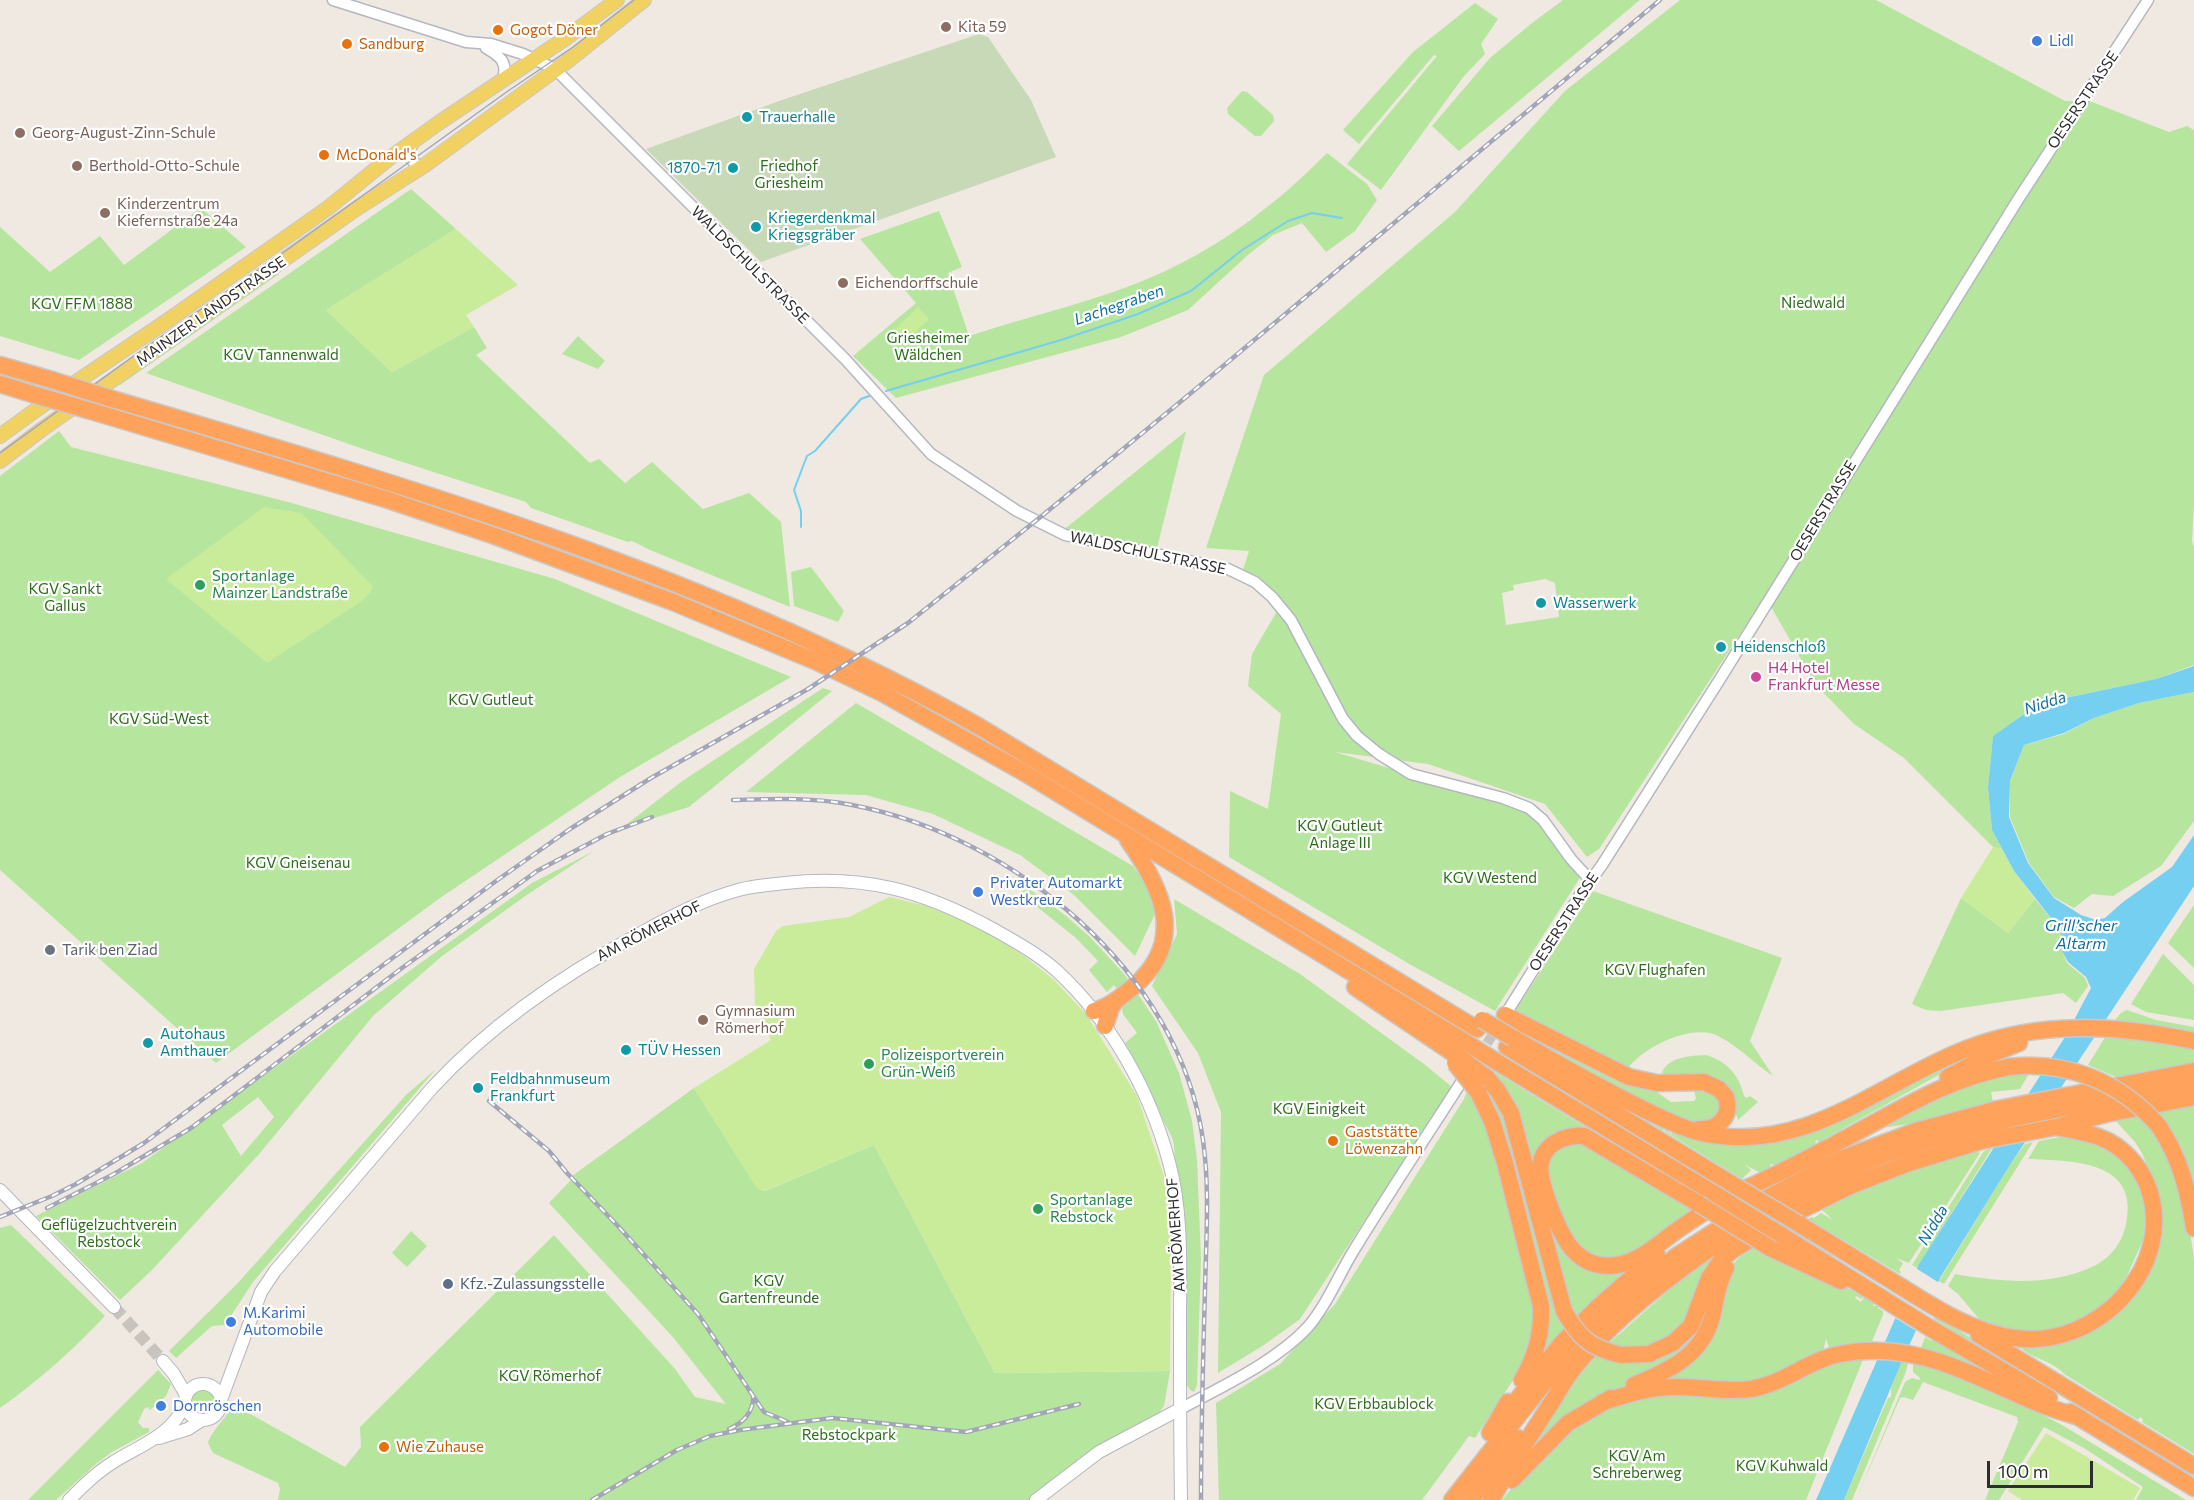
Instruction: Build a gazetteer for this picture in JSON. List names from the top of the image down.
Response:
{
  "streets": {
    "main road": ["MAINZER LANDSTRASSE", "AM RÖMERHOF"],
    "street": ["OESERSTRASSE", "WALDSCHULSTRASSE"]
  },
  "crossings": [
    ["OESERSTRASSE", "WALDSCHULSTRASSE"],
    ["WALDSCHULSTRASSE", "MAINZER LANDSTRASSE"]
  ],
  "water": ["Lachegraben", "Nidda", "Grill’scher Altarm"],
  "parks": [
    "Friedhof Griesheim",
    "Niedwald",
    "KGV FFM 1888",
    "Griesheimer Wäldchen",
    "KGV Tannenwald",
    "KGV Sankt Gallus",
    "KGV Gutleut",
    "KGV Süd-West",
    "KGV Gutleut Anlage III",
    "KGV Gneisenau",
    "KGV Westend",
    "KGV Flughafen",
    "KGV Einigkeit",
    "Geflügelzuchtverein Rebstock",
    "KGV Gartenfreunde",
    "KGV Römerhof",
    "KGV Erbbaublock",
    "Rebstockpark",
    "KGV Am Schreberweg",
    "KGV Kuhwald"
  ],
  "places": [
    "Kita 59",
    "Gogot Döner",
    "Lidl",
    "Sandburg",
    "Trauerhalle",
    "Georg-August-Zinn-Schule",
    "McDonald's",
    "Berthold-Otto-Schule",
    "1870-71",
    "Kinderzentrum Kiefernstraße 24a",
    "Kriegerdenkmal Kriegsgräber",
    "Eichendorffschule",
    "Sportanlage Mainzer Landstraße",
    "Wasserwerk",
    "Heidenschloß",
    "H4 Hotel Frankfurt Messe",
    "Privater Automarkt Westkreuz",
    "Tarik ben Ziad",
    "Gymnasium Römerhof",
    "Autohaus Amthauer",
    "TÜV Hessen",
    "Polizeisportverein Grün-Weiß",
    "Feldbahnmuseum Frankfurt",
    "Gaststätte Löwenzahn",
    "Sportanlage Rebstock",
    "Kfz.-Zulassungsstelle",
    "M.Karimi Automobile",
    "Dornröschen",
    "Wie Zuhause"
  ],
  "scale_bar": "100 m"
}
